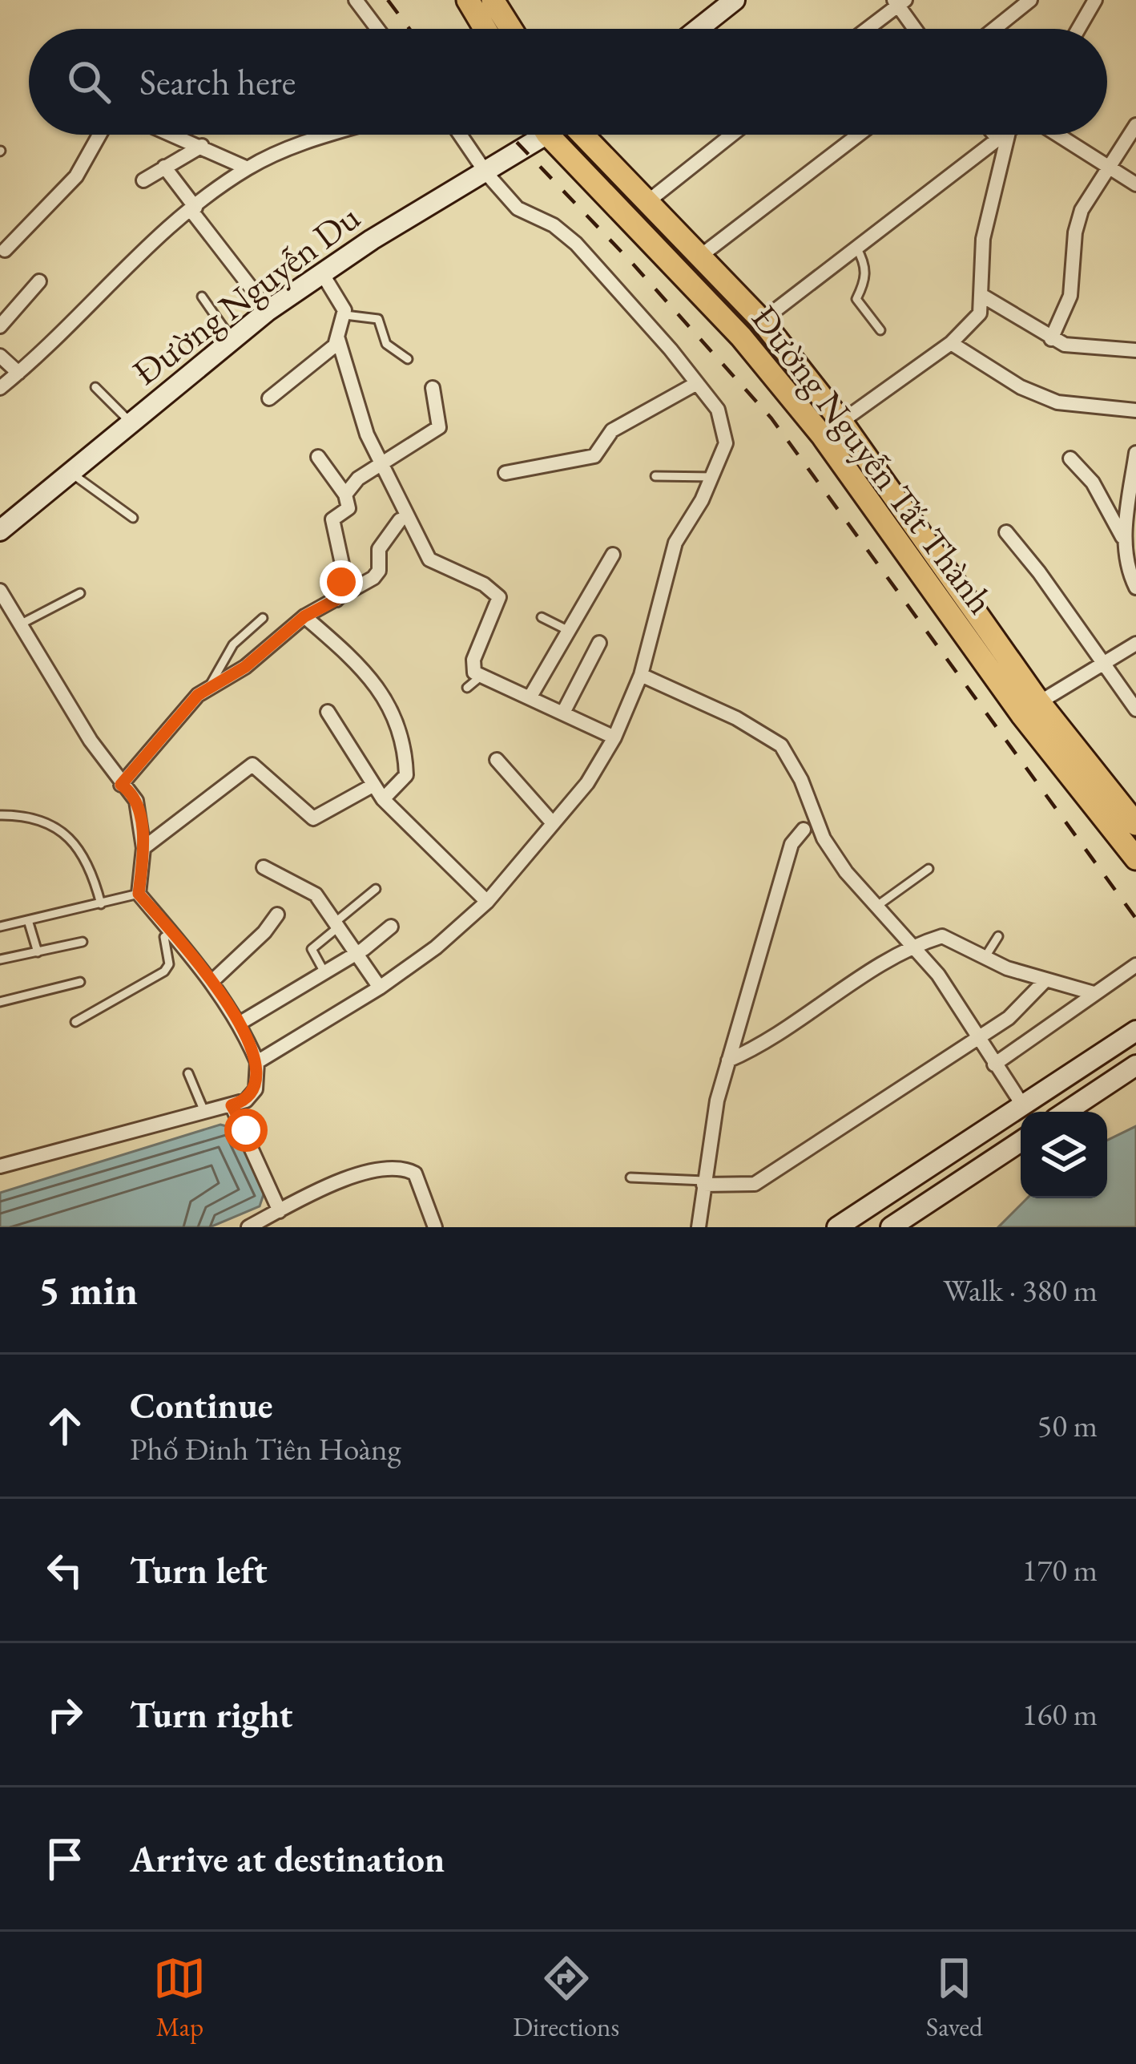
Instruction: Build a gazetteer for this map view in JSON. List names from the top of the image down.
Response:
{
  "streets": {
    "main road": ["Đường Nguyễn Tất Thành"],
    "street": ["Đường Nguyễn Du"]
  },
  "page": {
    "search": "Search here",
    "heading": ["5 min", "Walk · 380 m"],
    "list": [
      ["Continue", "Phố Đinh Tiên Hoàng", "50 m"],
      ["Turn left", "170 m"],
      ["Turn right", "160 m"],
      "Arrive at destination"
    ],
    "nav": ["Map", "Directions", "Saved"]
  }
}
